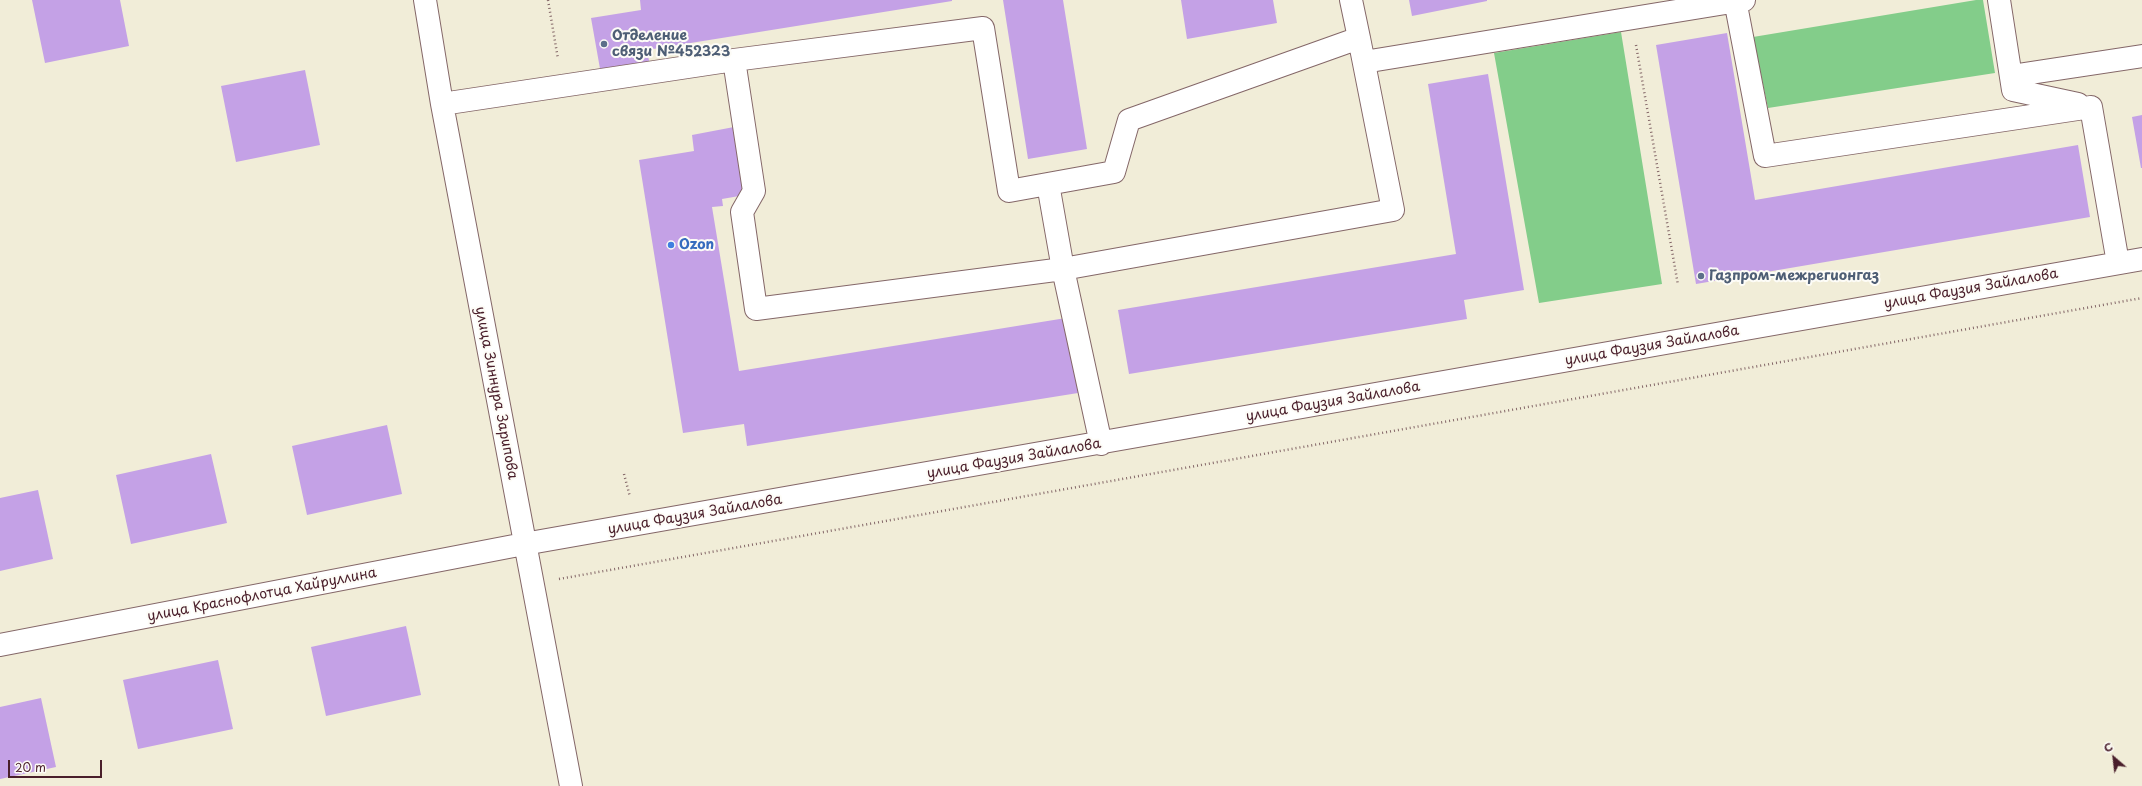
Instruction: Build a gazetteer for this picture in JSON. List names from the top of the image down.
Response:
{
  "streets": {
    "street": ["улица Фаузия Зайлалова", "улица Зиннура Зарипова", "улица Краснофлотца Хайруллина"]
  },
  "crossings": [
    ["улица Фаузия Зайлалова", "улица Зиннура Зарипова"],
    ["улица Фаузия Зайлалова", "улица Краснофлотца Хайруллина"],
    ["улица Зиннура Зарипова", "улица Краснофлотца Хайруллина"]
  ],
  "places": ["Отделение связи №452323", "Ozon", "Газпром-межрегионгаз"],
  "scale_bar": "20 m",
  "north": "top left"
}
